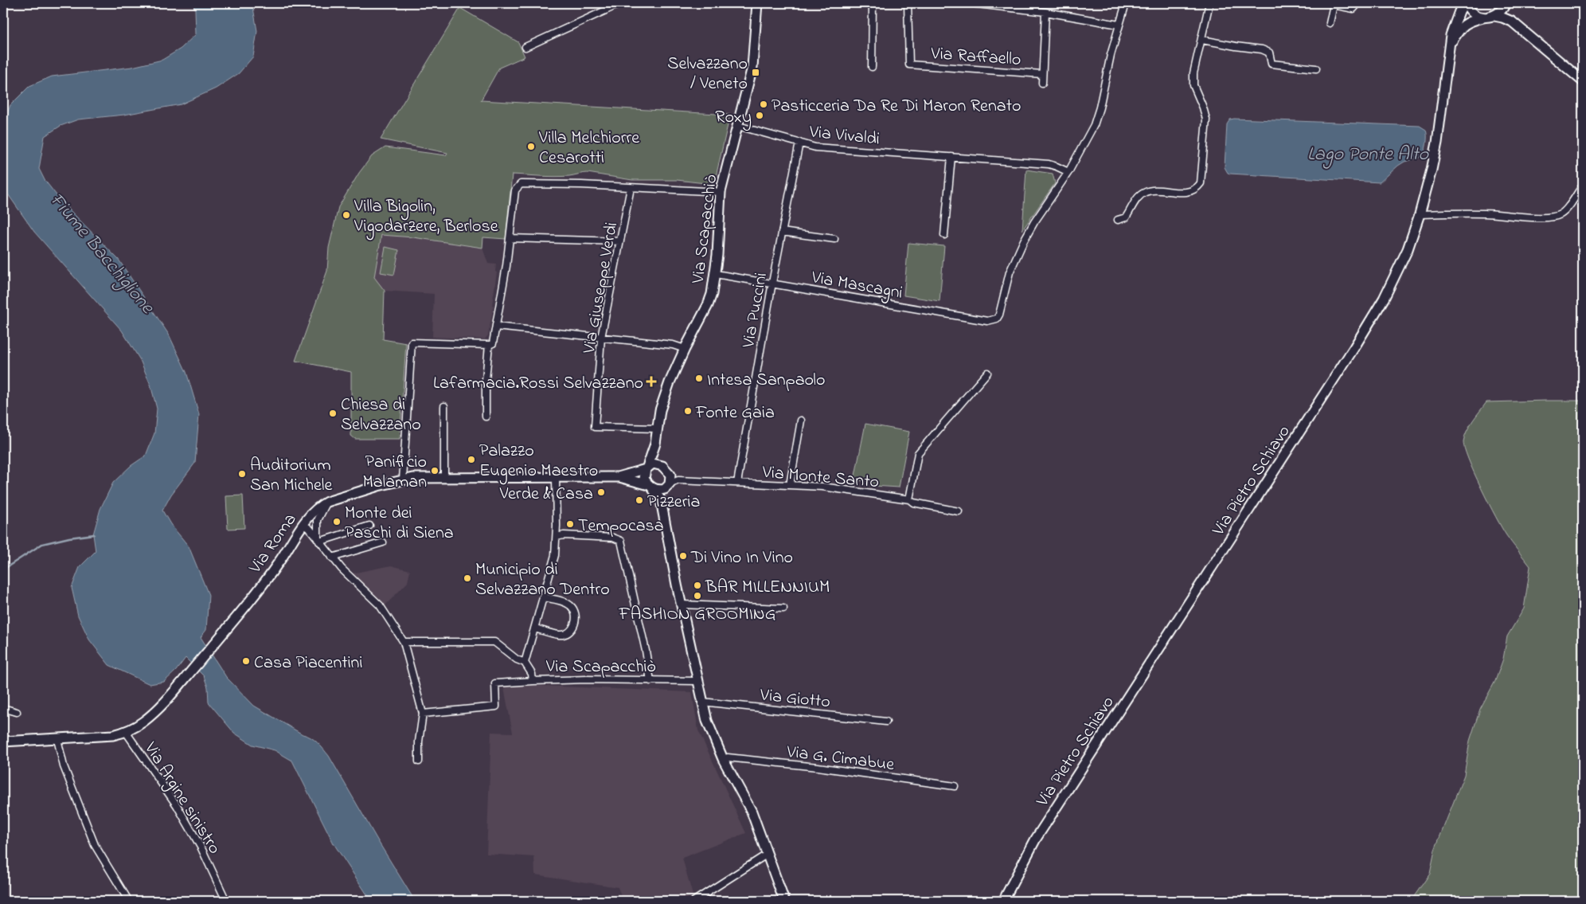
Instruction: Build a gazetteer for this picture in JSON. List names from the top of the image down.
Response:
{
  "streets": {
    "street": [
      "Via Raffaello",
      "Via Vivaldi",
      "Via Scapacchiò",
      "Via Mascagni",
      "Via Giuseppe Verdi",
      "Via Puccini",
      "Via Monte Santo",
      "Via Pietro Schiavo",
      "Via Roma",
      "Via Giotto",
      "Via G. Cimabue",
      "Via Argine sinistro"
    ]
  },
  "crossings": [
    ["Via Vivaldi", "Via Scapacchiò"],
    ["Via Vivaldi", "Via Mascagni"],
    ["Via Vivaldi", "Via Puccini"],
    ["Via Scapacchiò", "Via Mascagni"],
    ["Via Scapacchiò", "Via Giuseppe Verdi"],
    ["Via Scapacchiò", "Via Monte Santo"],
    ["Via Scapacchiò", "Via Roma"],
    ["Via Mascagni", "Via Puccini"],
    ["Via Puccini", "Via Monte Santo"],
    ["Via Monte Santo", "Via Roma"],
    ["Via Roma", "Via Argine sinistro"]
  ],
  "water": ["Lago Ponte Alto", "Fiume Bacchiglione"],
  "places": {
    "transit": ["Selvazzano / Veneto"],
    "other": [
      "Pasticceria Da Re Di Maron Renato",
      "Roxy",
      "Villa Melchiorre Cesarotti",
      "Villa Bigolin, Vigodarzere, Berlose",
      "Intesa Sanpaolo",
      "Fonte Gaia",
      "Chiesa di Selvazzano",
      "Palazzo Eugenio Maestro",
      "Panificio Malaman",
      "Auditorium San Michele",
      "Verde & Casa",
      "Pizzeria",
      "Monte dei Paschi di Siena",
      "Tempocasa",
      "Di Vino In Vino",
      "Municipio di Selvazzano Dentro",
      "BAR MILLENNIUM",
      "FASHION GROOMING",
      "Casa Piacentini"
    ],
    "health": ["Lafarmacia.Rossi Selvazzano"]
  }
}
